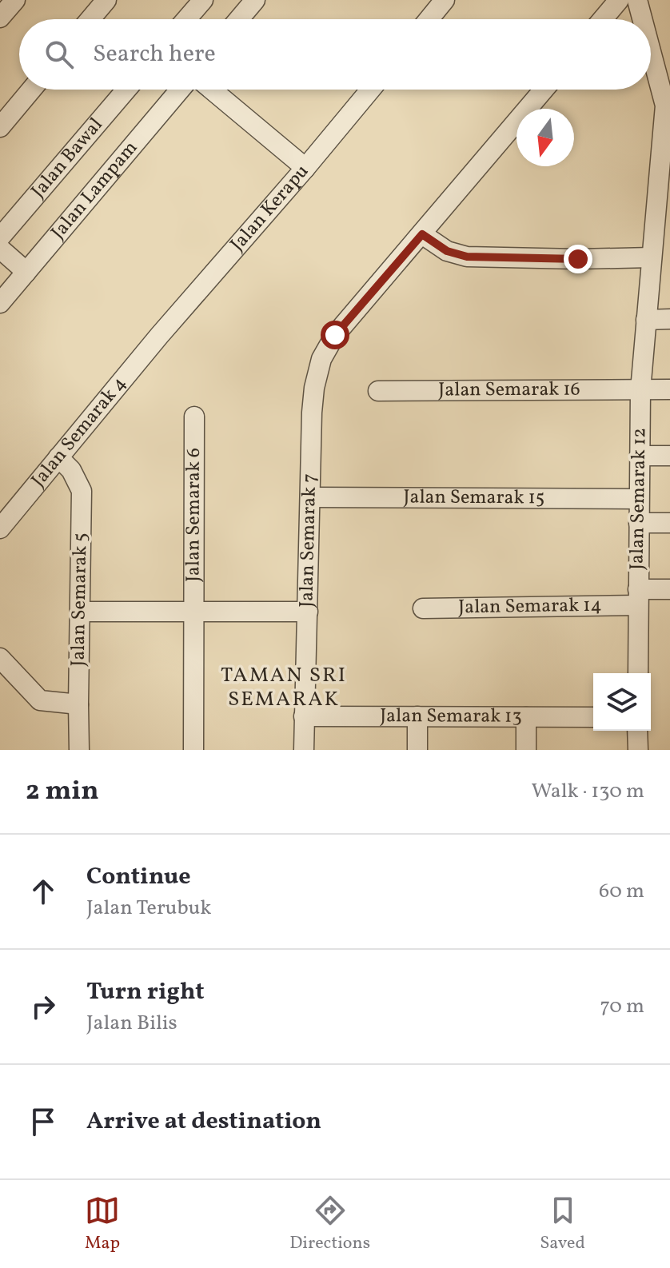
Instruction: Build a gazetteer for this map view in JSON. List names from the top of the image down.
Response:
{
  "streets": {
    "street": [
      "Jalan Bawal",
      "Jalan Lampam",
      "Jalan Kerapu",
      "Jalan Semarak 16",
      "Jalan Semarak 4",
      "Jalan Semarak 15",
      "Jalan Semarak 12",
      "Jalan Semarak 6",
      "Jalan Semarak 7",
      "Jalan Semarak 5",
      "Jalan Semarak 14",
      "Jalan Semarak 13"
    ]
  },
  "crossings": [
    ["Jalan Kerapu", "Jalan Semarak 4"],
    ["Jalan Semarak 16", "Jalan Semarak 12"],
    ["Jalan Semarak 4", "Jalan Semarak 5"],
    ["Jalan Semarak 15", "Jalan Semarak 12"],
    ["Jalan Semarak 15", "Jalan Semarak 7"],
    ["Jalan Semarak 12", "Jalan Semarak 14"],
    ["Jalan Semarak 7", "Jalan Semarak 13"]
  ],
  "districts": ["TAMAN SRI SEMARAK"],
  "north": "bottom",
  "page": {
    "search": "Search here",
    "heading": ["2 min", "Walk · 130 m"],
    "list": [
      ["Continue", "Jalan Terubuk", "60 m"],
      ["Turn right", "Jalan Bilis", "70 m"],
      "Arrive at destination"
    ],
    "nav": ["Map", "Directions", "Saved"]
  }
}
